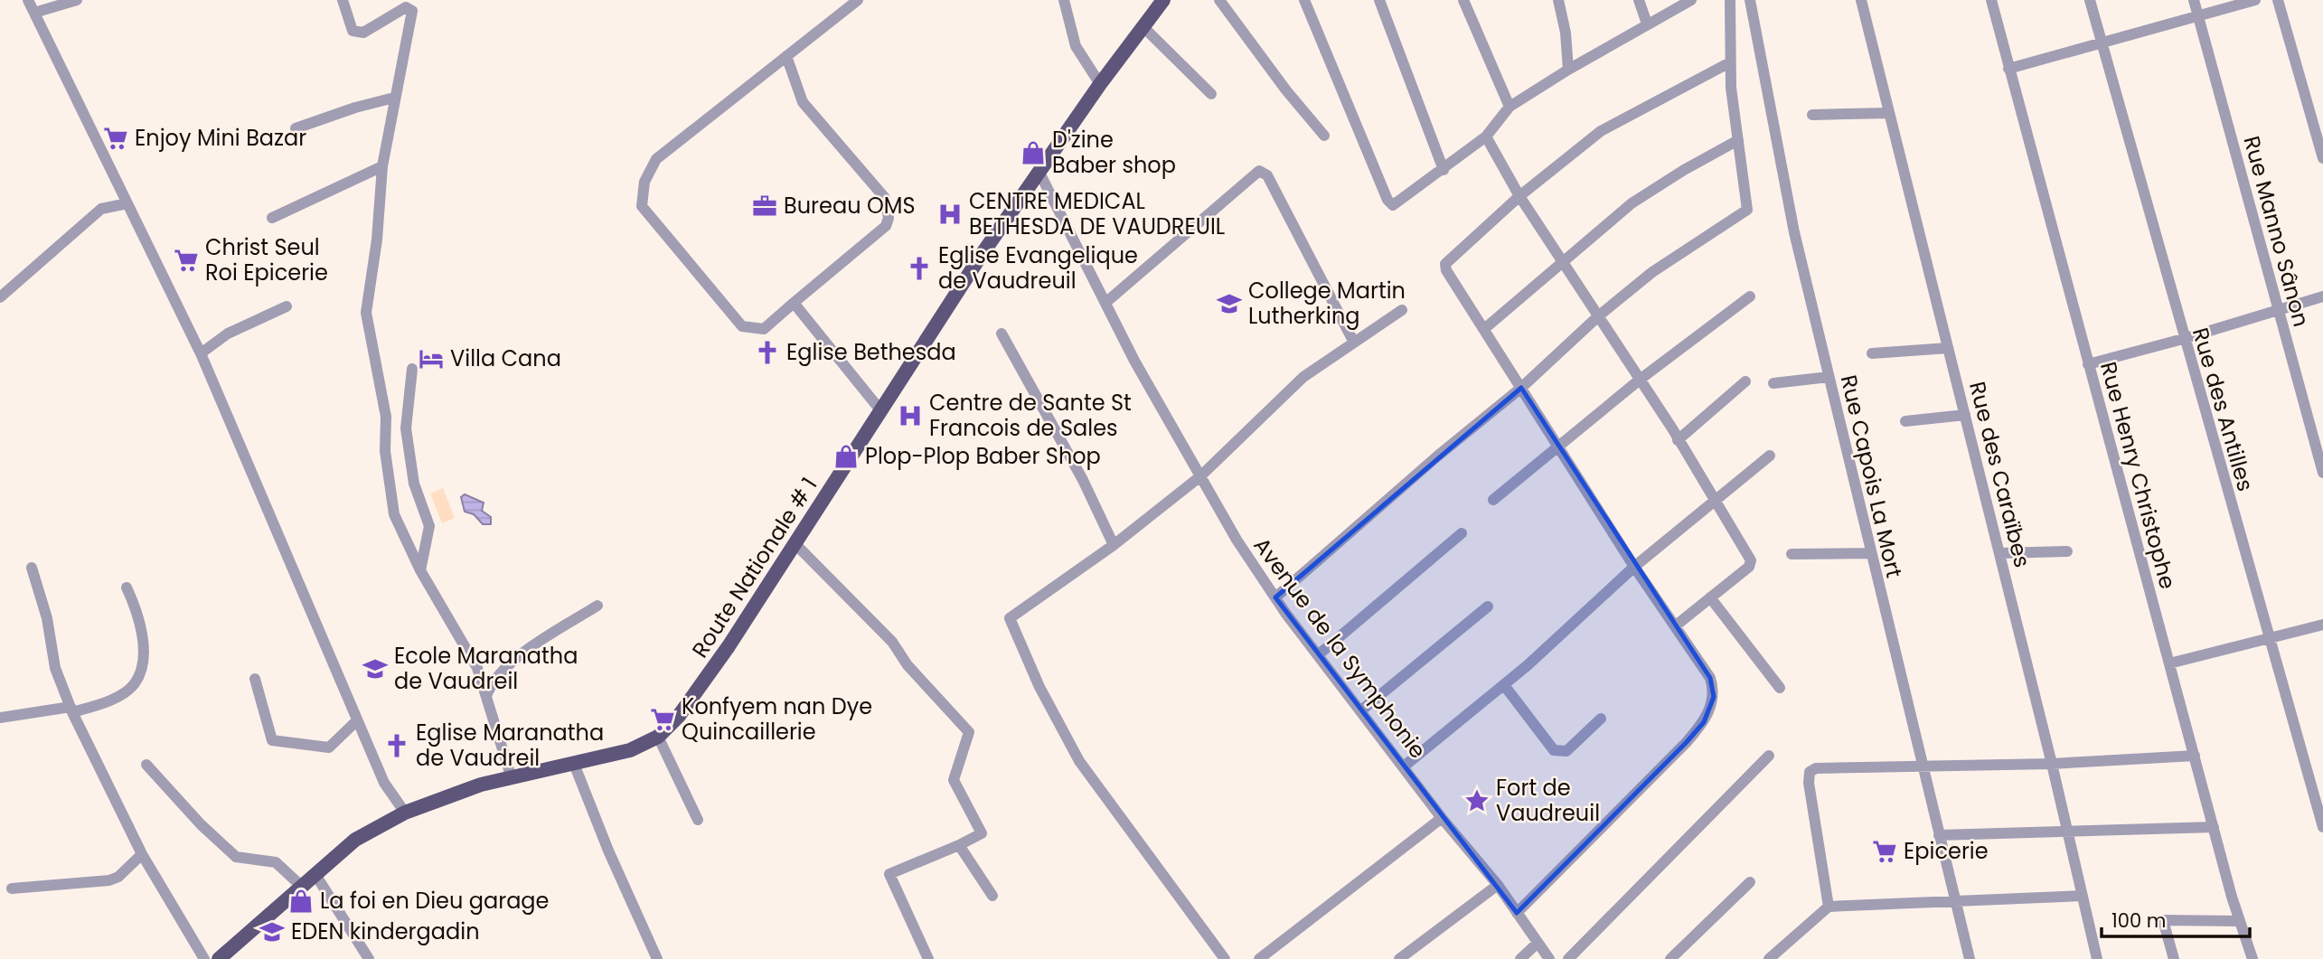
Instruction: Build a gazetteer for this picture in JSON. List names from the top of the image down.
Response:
{
  "streets": {
    "main road": ["Route Nationale # 1"],
    "street": [
      "Rue Manno Sânon",
      "Rue des Antilles",
      "Rue des Caraïbes",
      "Rue Henry Christophe",
      "Rue Capois La Mort",
      "Avenue de la Symphonie"
    ]
  },
  "crossings": [
    ["Route Nationale # 1", "Avenue de la Symphonie"]
  ],
  "places": {
    "supermarket": [
      "Enjoy Mini Bazar",
      "Christ Seul Roi Epicerie",
      "Konfyem nan Dye Quincaillerie",
      "Epicerie"
    ],
    "shop": ["D'zine Baber shop", "Plop-Plop Baber Shop", "La foi en Dieu garage"],
    "office": ["Bureau OMS"],
    "hospital": ["CENTRE MEDICAL BETHESDA DE VAUDREUIL", "Centre de Sante St Francois de Sales"],
    "church": ["Eglise Evangelique de Vaudreuil", "Eglise Bethesda", "Eglise Maranatha de Vaudreil"],
    "school or university": ["College Martin Lutherking", "Ecole Maranatha de Vaudreil", "EDEN kindergadin"],
    "hotel": ["Villa Cana"],
    "place": ["Fort de Vaudreuil"]
  },
  "scale_bar": "100 m"
}
